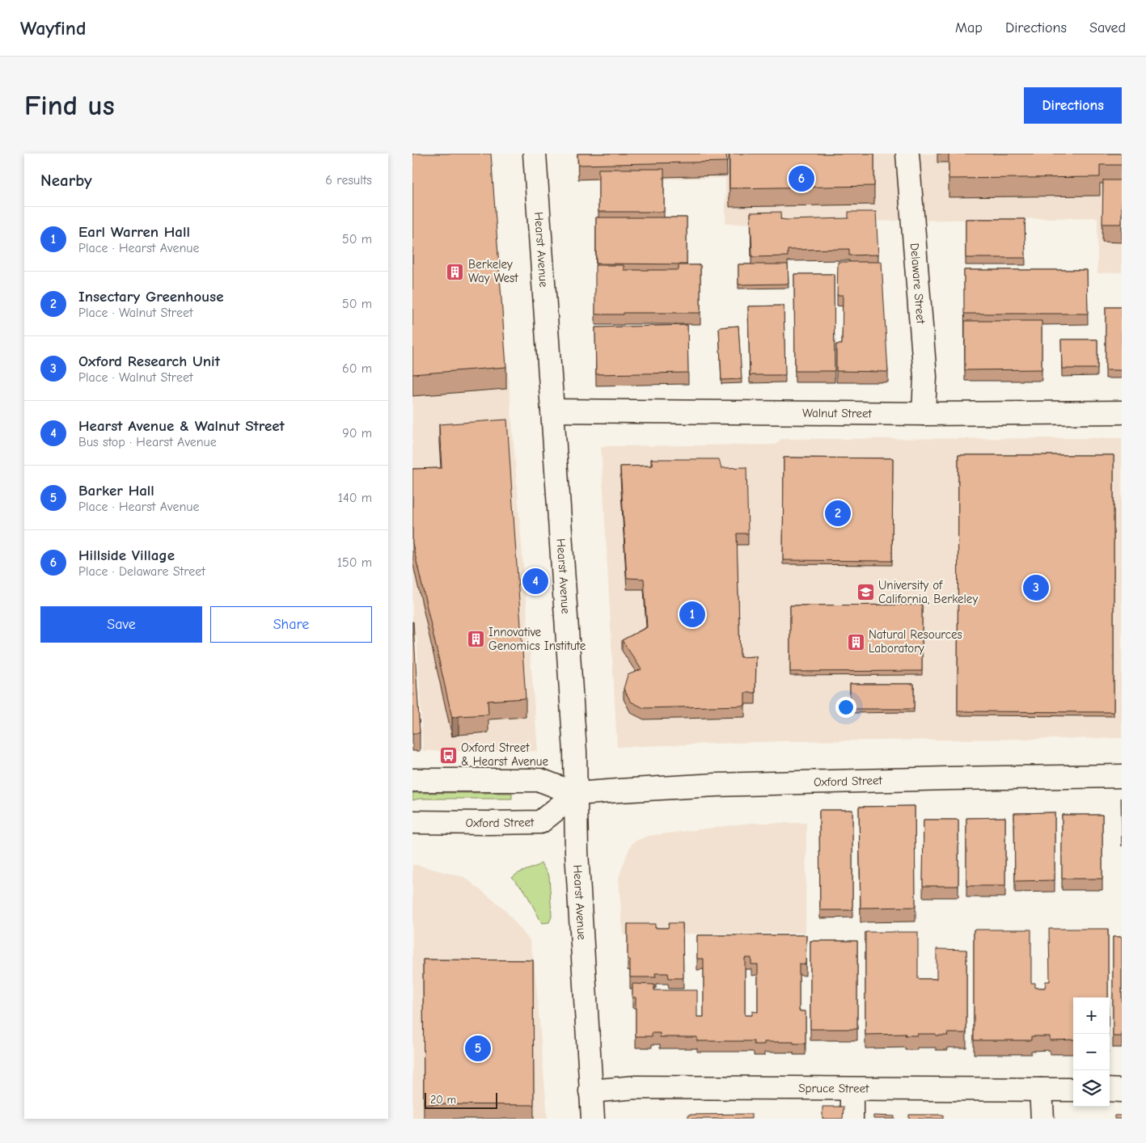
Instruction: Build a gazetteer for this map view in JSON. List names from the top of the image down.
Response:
{
  "streets": {
    "street": [
      "Hearst Avenue",
      "Delaware Street",
      "Walnut Street",
      "Oxford Street",
      "Spruce Street"
    ]
  },
  "crossings": [
    ["Hearst Avenue", "Walnut Street"],
    ["Hearst Avenue", "Oxford Street"],
    ["Hearst Avenue", "Spruce Street"],
    ["Delaware Street", "Walnut Street"]
  ],
  "places": {
    "building": ["Berkeley Way West", "Innovative Genomics Institute", "Natural Resources Laboratory"],
    "school or university": ["University of California, Berkeley"],
    "bus stop": ["Oxford Street & Hearst Avenue"]
  },
  "scale_bar": "20 m",
  "page": {
    "header": "Wayfind",
    "nav": ["Map", "Directions", "Saved"],
    "buttons": [
      "Directions",
      ["Save", "Share"]
    ],
    "title": "Find us",
    "heading": ["Nearby", "6 results"],
    "pins": [
      "6",
      "2",
      "4",
      "3",
      "1",
      "5"
    ],
    "list": [
      {
        "mark": "1",
        "name": "Earl Warren Hall",
        "note": "Place · Hearst Avenue",
        "value": "50 m"
      },
      {
        "mark": "2",
        "name": "Insectary Greenhouse",
        "note": "Place · Walnut Street",
        "value": "50 m"
      },
      {
        "mark": "3",
        "name": "Oxford Research Unit",
        "note": "Place · Walnut Street",
        "value": "60 m"
      },
      {
        "mark": "4",
        "name": "Hearst Avenue & Walnut Street",
        "note": "Bus stop · Hearst Avenue",
        "value": "90 m"
      },
      {
        "mark": "5",
        "name": "Barker Hall",
        "note": "Place · Hearst Avenue",
        "value": "140 m"
      },
      {
        "mark": "6",
        "name": "Hillside Village",
        "note": "Place · Delaware Street",
        "value": "150 m"
      }
    ],
    "map_buttons": ["+", "−"],
    "scale": "20 m"
  }
}
